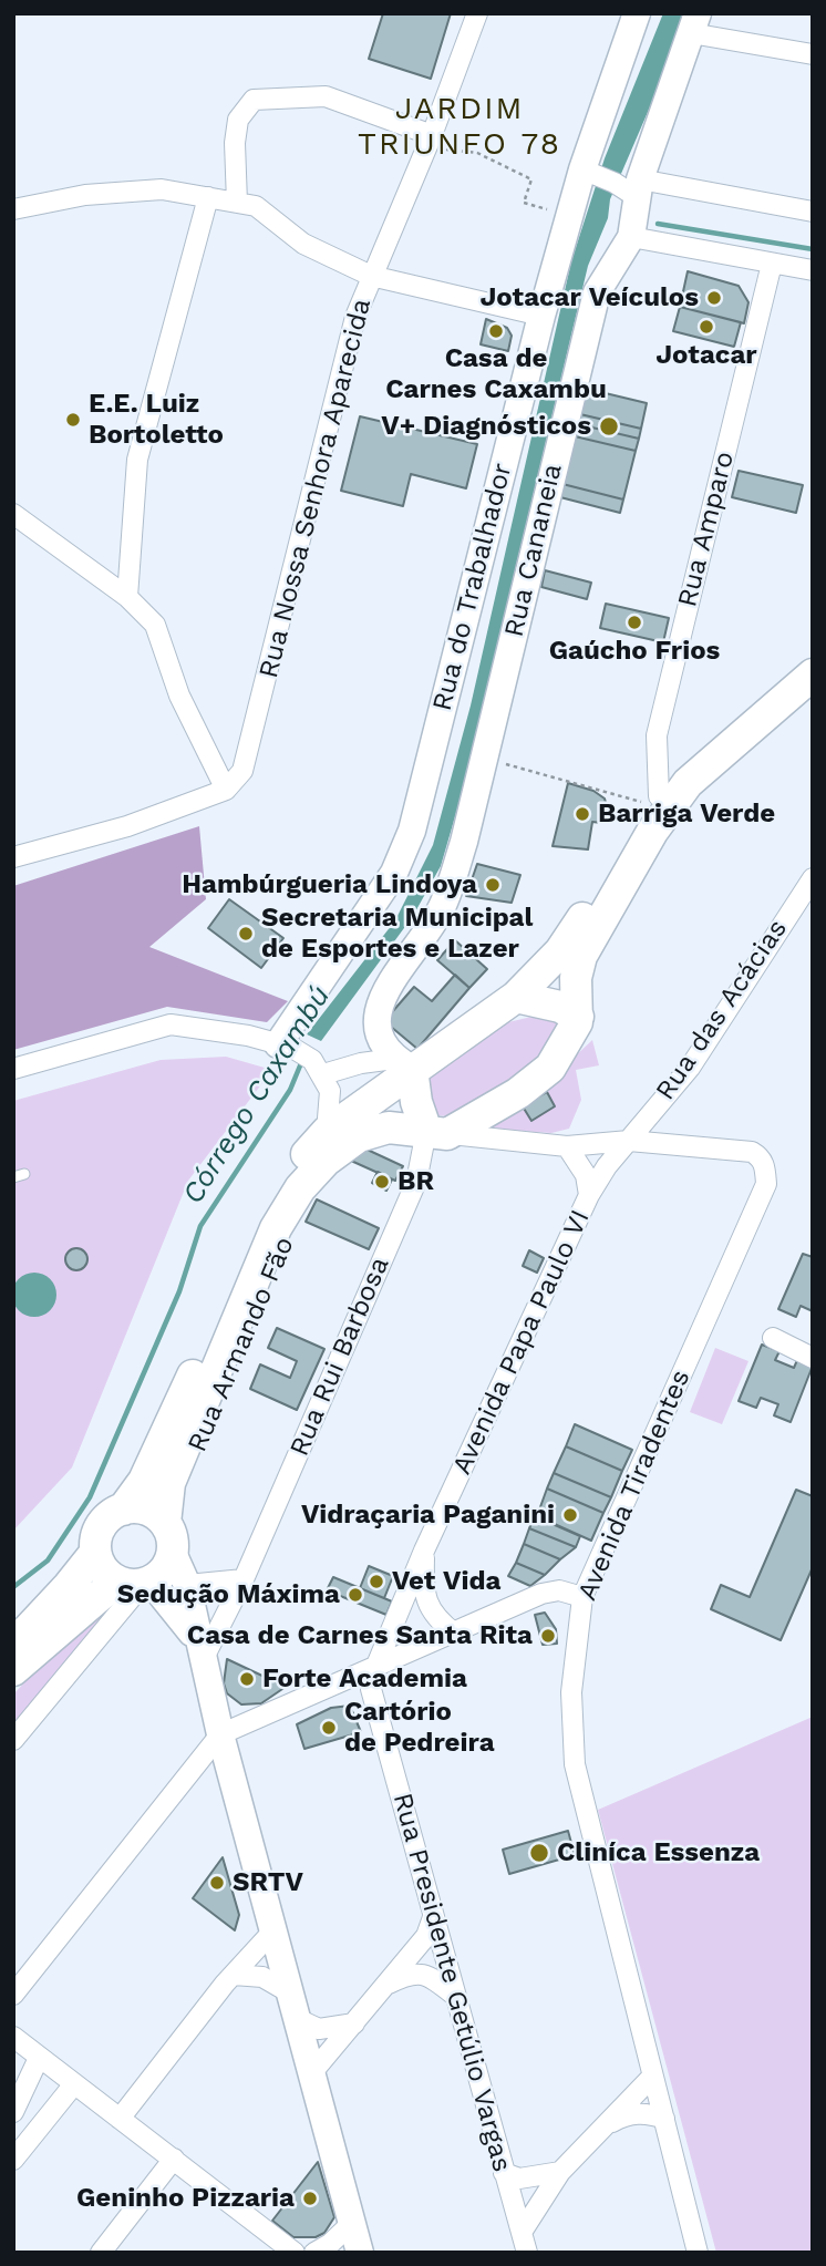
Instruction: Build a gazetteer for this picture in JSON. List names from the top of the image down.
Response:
{
  "streets": {
    "street": [
      "Rua Nossa Senhora Aparecida",
      "Rua Amparo",
      "Rua Cananeia",
      "Rua do Trabalhador",
      "Rua das Acácias",
      "Avenida Papa Paulo VI",
      "Rua Rui Barbosa",
      "Avenida Tiradentes",
      "Rua Presidente Getúlio Vargas"
    ]
  },
  "crossings": [
    ["Rua das Acácias", "Avenida Papa Paulo VI"],
    ["Rua das Acácias", "Avenida Tiradentes"],
    ["Avenida Papa Paulo VI", "Avenida Tiradentes"],
    ["Avenida Papa Paulo VI", "Rua Presidente Getúlio Vargas"]
  ],
  "districts": ["JARDIM TRIUNFO 78"],
  "water": ["Córrego Caxambú"],
  "places": [
    "Jotacar Veículos",
    "Jotacar",
    "Casa de Carnes Caxambu",
    "E.E. Luiz Bortoletto",
    "V+ Diagnósticos",
    "Gaúcho Frios",
    "Barriga Verde",
    "Hambúrgueria Lindoya",
    "Secretaria Municipal de Esportes e Lazer",
    "BR",
    "Vidraçaria Paganini",
    "Vet Vida",
    "Sedução Máxima",
    "Casa de Carnes Santa Rita",
    "Forte Academia",
    "Cartório de Pedreira",
    "Cliníca Essenza",
    "SRTV",
    "Geninho Pizzaria"
  ]
}
